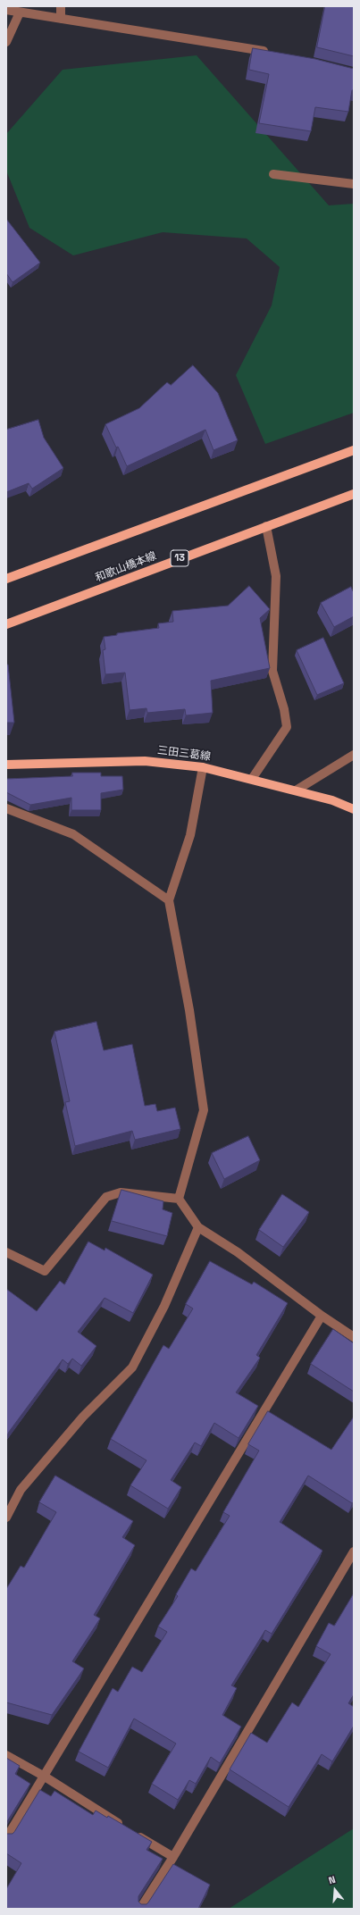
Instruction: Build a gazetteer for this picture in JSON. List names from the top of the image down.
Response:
{
  "streets": {
    "main road": ["13", "和歌山橋本線", "三田三葛線"]
  },
  "north": "top"
}
